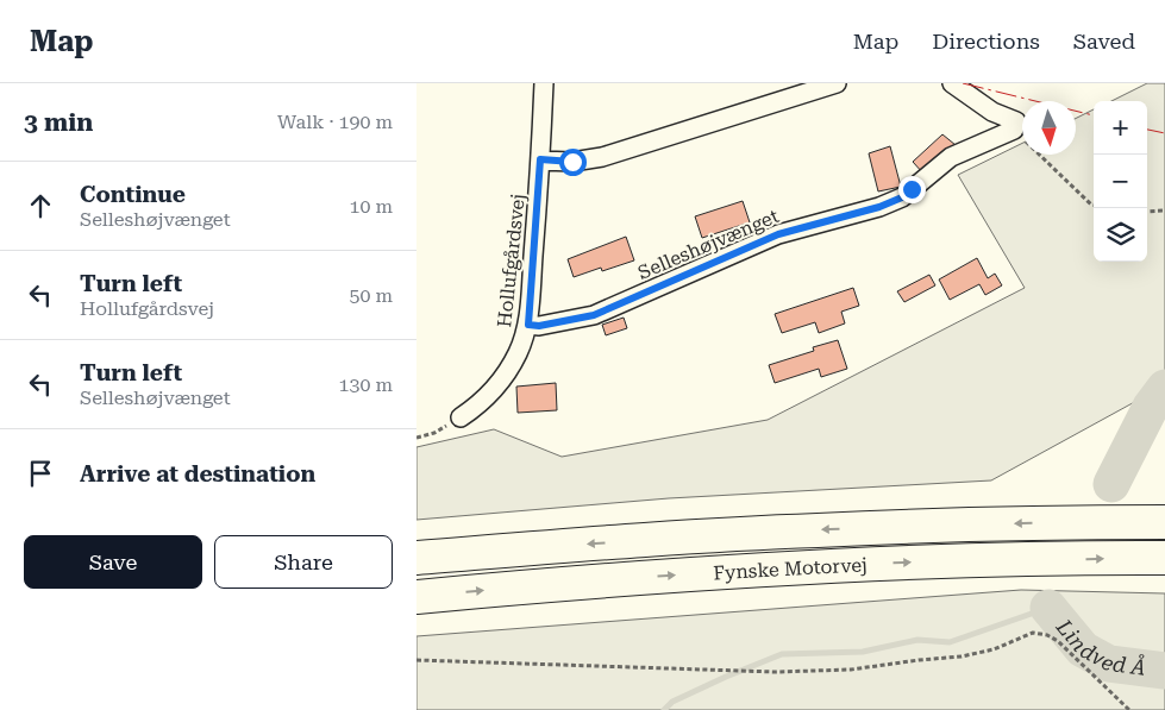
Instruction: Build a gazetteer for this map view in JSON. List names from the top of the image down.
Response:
{
  "streets": {
    "highway": ["Fynske Motorvej"],
    "street": ["Selleshøjvænget", "Hollufgårdsvej"]
  },
  "crossings": [
    ["Selleshøjvænget", "Hollufgårdsvej"]
  ],
  "water": ["Lindved Å"],
  "north": "bottom",
  "page": {
    "header": "Map",
    "nav": ["Map", "Directions", "Saved"],
    "heading": ["3 min", "Walk · 190 m"],
    "map_buttons": ["+", "−"],
    "list": [
      ["Continue", "Selleshøjvænget", "10 m"],
      ["Turn left", "Hollufgårdsvej", "50 m"],
      ["Turn left", "Selleshøjvænget", "130 m"],
      "Arrive at destination"
    ],
    "buttons": ["Save", "Share"]
  }
}
